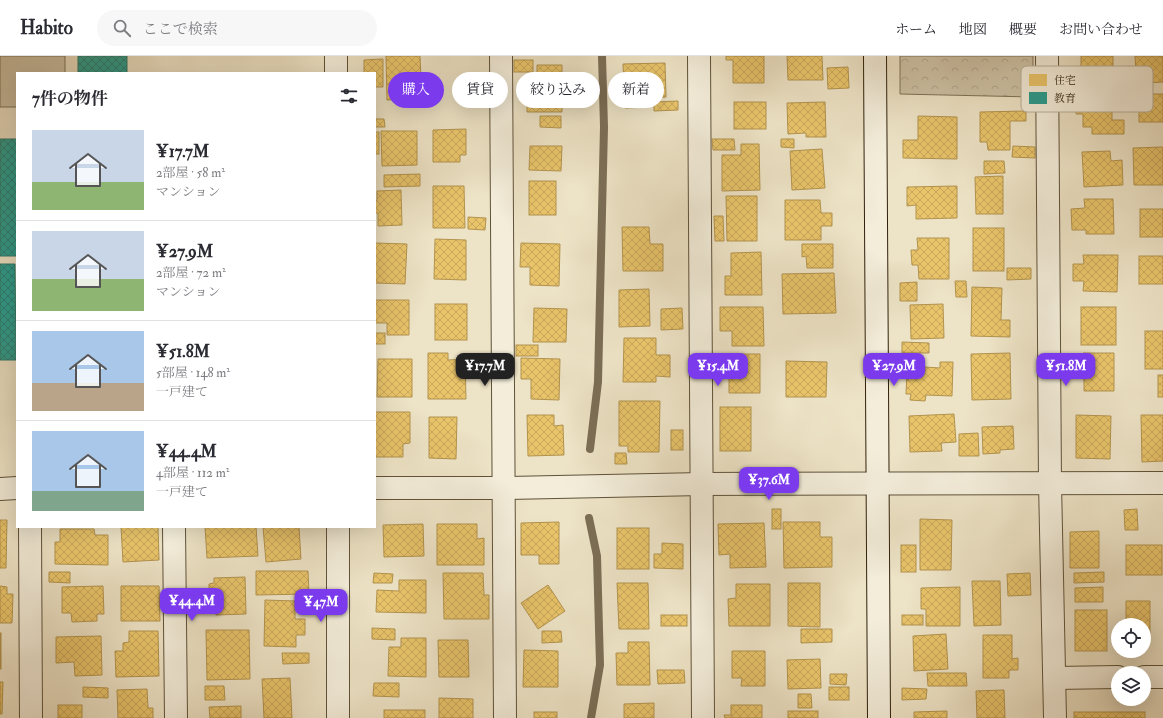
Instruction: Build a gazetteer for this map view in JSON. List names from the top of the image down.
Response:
{
  "legend": ["住宅", "教育"],
  "page": {
    "header": "Habito",
    "search": "ここで検索",
    "nav": [
      "ホーム",
      "地図",
      "概要",
      "お問い合わせ"
    ],
    "chip": [
      "購入",
      "賃貸",
      "絞り込み",
      "新着"
    ],
    "heading": "7件の物件",
    "list": [
      {
        "name": "¥17.7M",
        "note": "2部屋 · 58 m² · マンション"
      },
      {
        "name": "¥27.9M",
        "note": "2部屋 · 72 m² · マンション"
      },
      {
        "name": "¥51.8M",
        "note": "5部屋 · 148 m² · 一戸建て"
      },
      {
        "name": "¥44.4M",
        "note": "4部屋 · 112 m² · 一戸建て"
      }
    ],
    "price": [
      "¥17.7M",
      "¥15.4M",
      "¥27.9M",
      "¥51.8M",
      "¥37.6M",
      "¥44.4M",
      "¥47M"
    ]
  }
}
